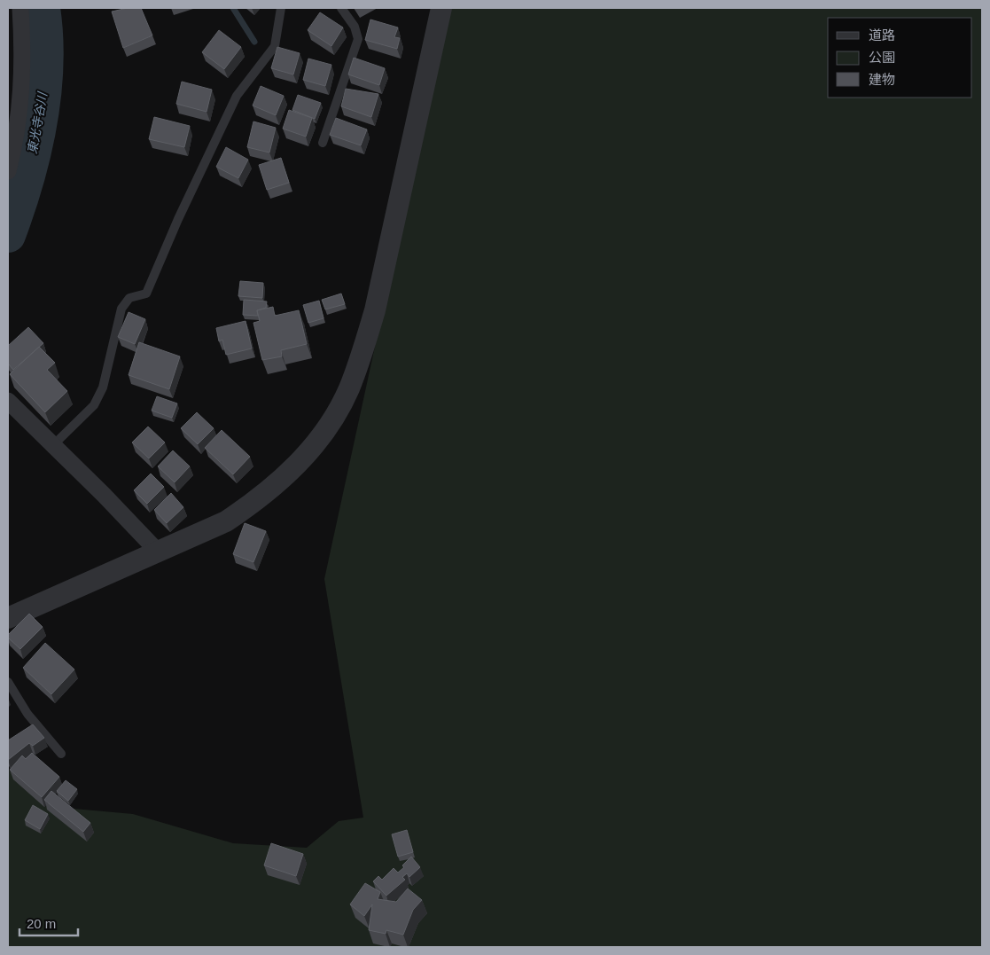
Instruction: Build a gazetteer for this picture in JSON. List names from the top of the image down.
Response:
{
  "water": ["東光寺谷川"],
  "legend": ["道路", "公園", "建物"],
  "scale_bar": "20 m"
}
